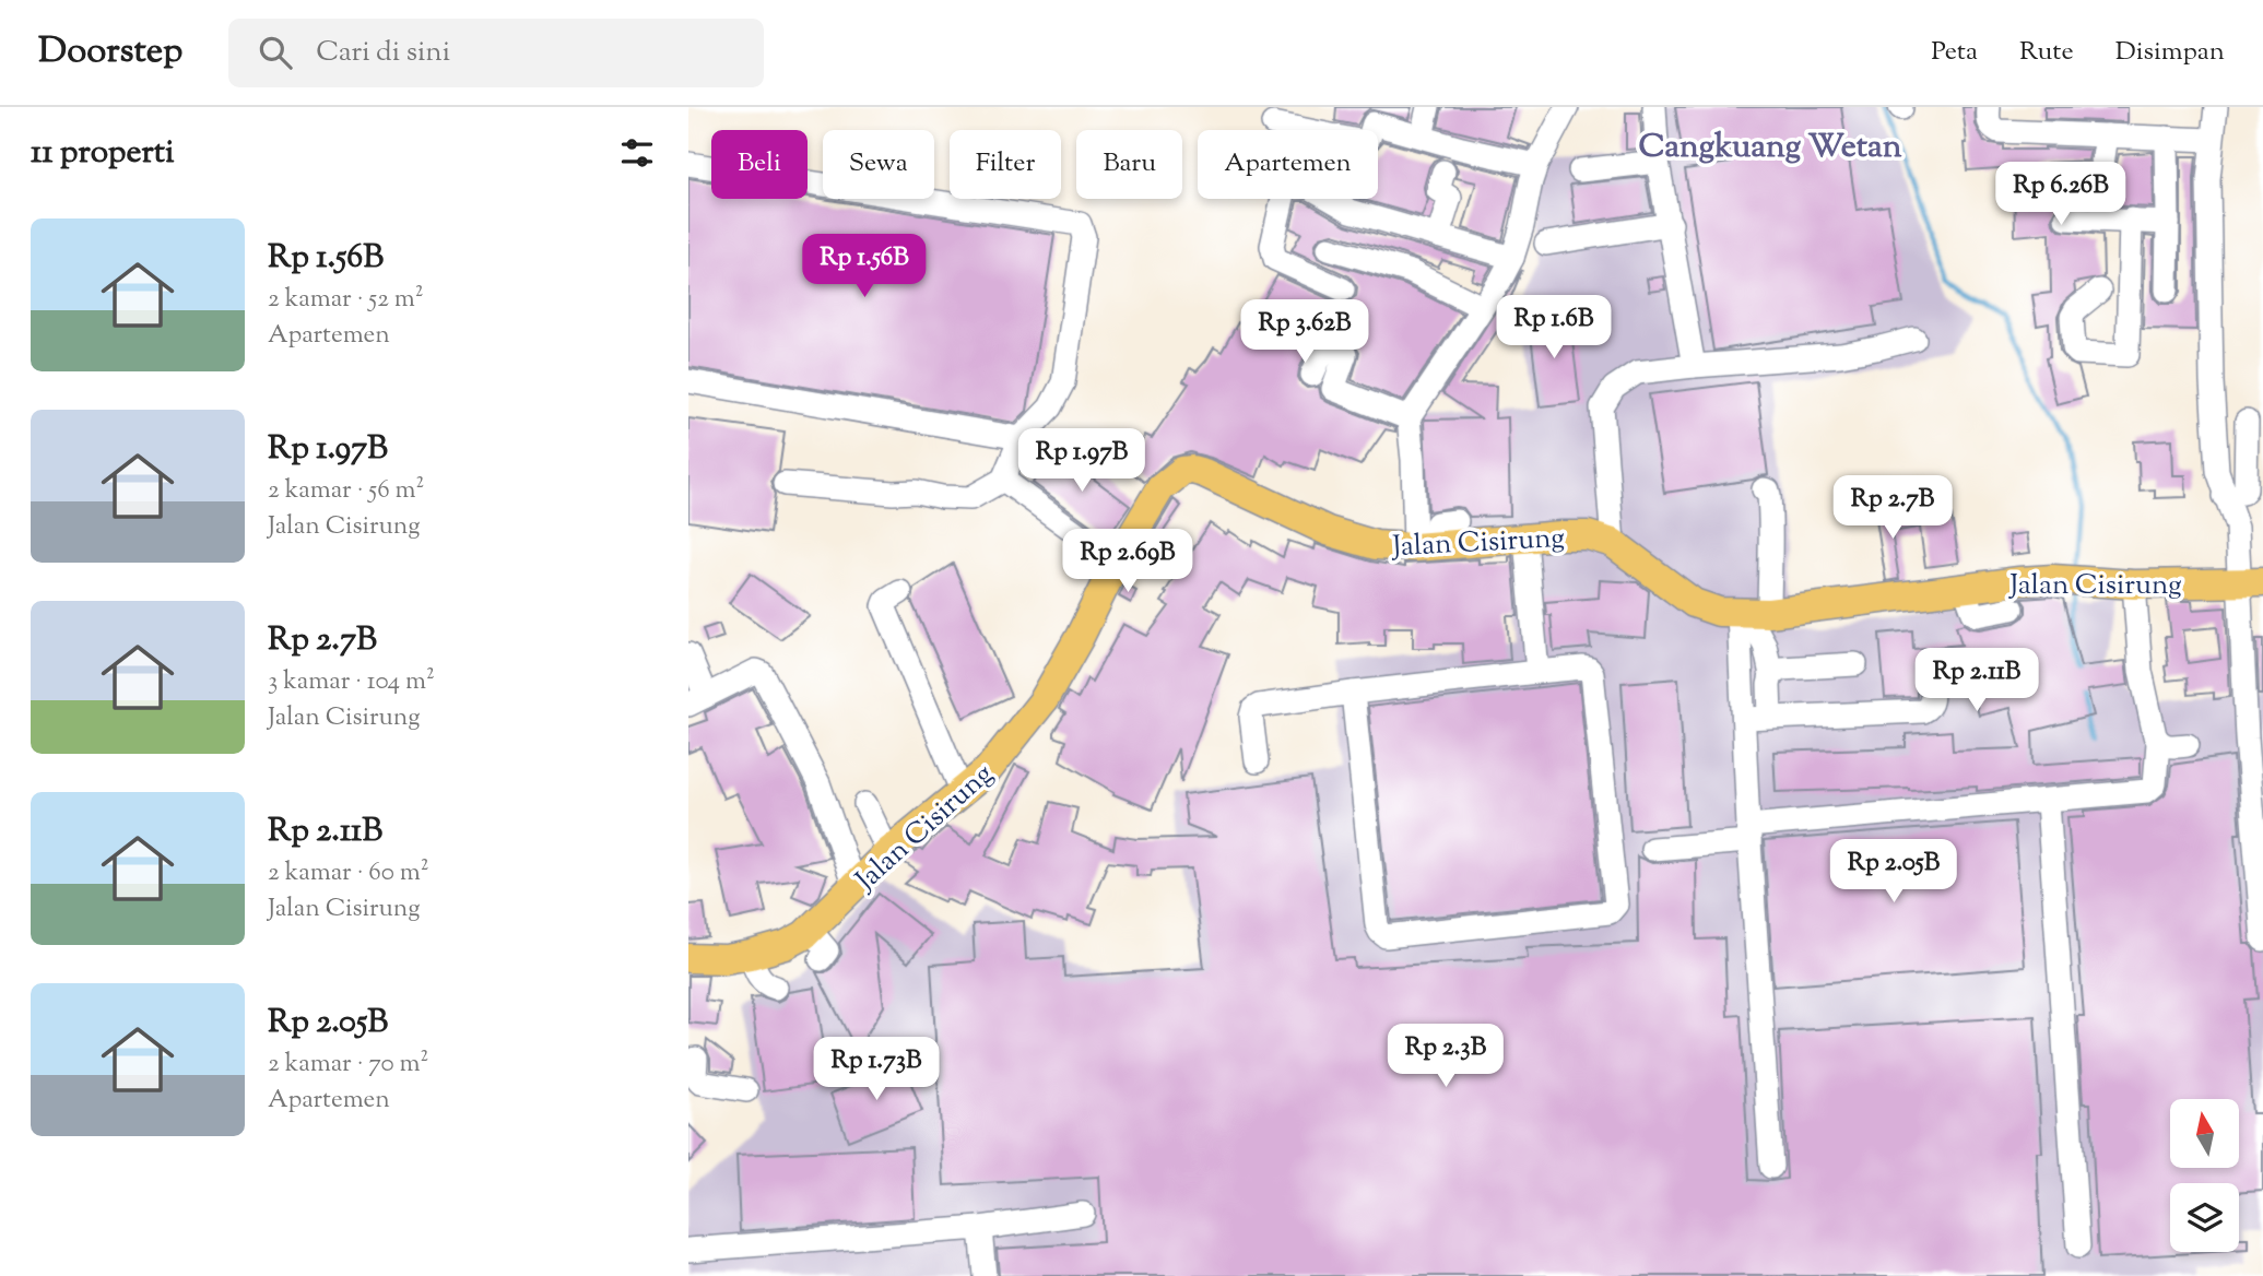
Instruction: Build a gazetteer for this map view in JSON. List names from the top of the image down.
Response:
{
  "streets": {
    "main road": ["Jalan Cisirung"]
  },
  "districts": ["Cangkuang Wetan"],
  "north": "top",
  "page": {
    "header": "Doorstep",
    "search": "Cari di sini",
    "nav": ["Peta", "Rute", "Disimpan"],
    "heading": "11 properti",
    "chip": [
      "Beli",
      "Sewa",
      "Filter",
      "Baru",
      "Apartemen"
    ],
    "price": [
      "Rp 6.26B",
      "Rp 1.56B",
      "Rp 1.6B",
      "Rp 3.62B",
      "Rp 1.97B",
      "Rp 2.7B",
      "Rp 2.69B",
      "Rp 2.11B",
      "Rp 2.05B",
      "Rp 2.3B",
      "Rp 1.73B"
    ],
    "list": [
      {
        "name": "Rp 1.56B",
        "note": "2 kamar · 52 m² · Apartemen"
      },
      {
        "name": "Rp 1.97B",
        "note": "2 kamar · 56 m² · Jalan Cisirung"
      },
      {
        "name": "Rp 2.7B",
        "note": "3 kamar · 104 m² · Jalan Cisirung"
      },
      {
        "name": "Rp 2.11B",
        "note": "2 kamar · 60 m² · Jalan Cisirung"
      },
      {
        "name": "Rp 2.05B",
        "note": "2 kamar · 70 m² · Apartemen"
      }
    ]
  }
}
